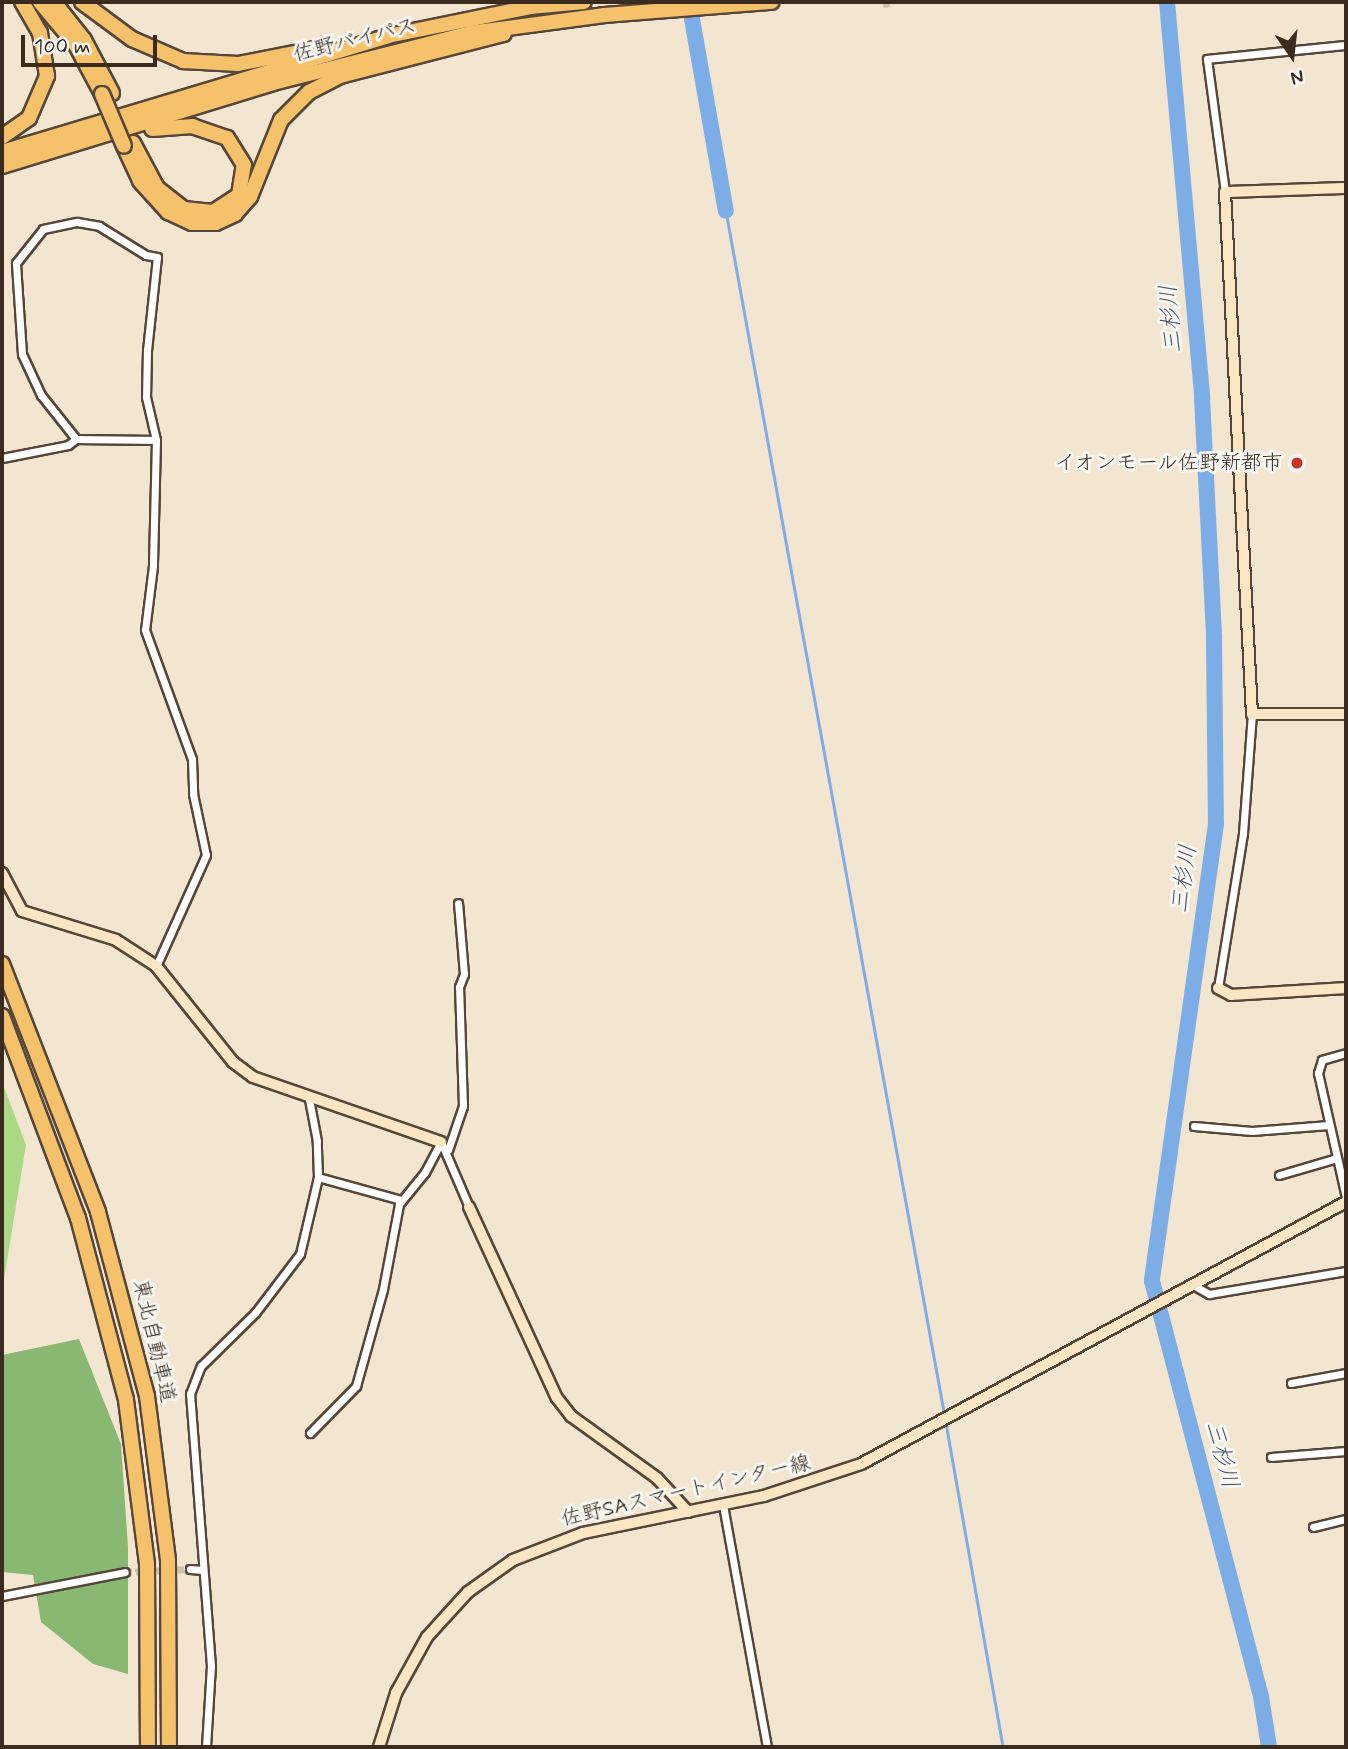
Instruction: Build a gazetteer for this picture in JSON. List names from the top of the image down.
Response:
{
  "streets": {
    "highway": ["佐野バイパス", "東北自動車道"],
    "street": ["佐野SAスマートインター線"]
  },
  "water": ["三杉川"],
  "places": ["イオンモール佐野新都市"],
  "scale_bar": "100 m",
  "north": "bottom"
}
